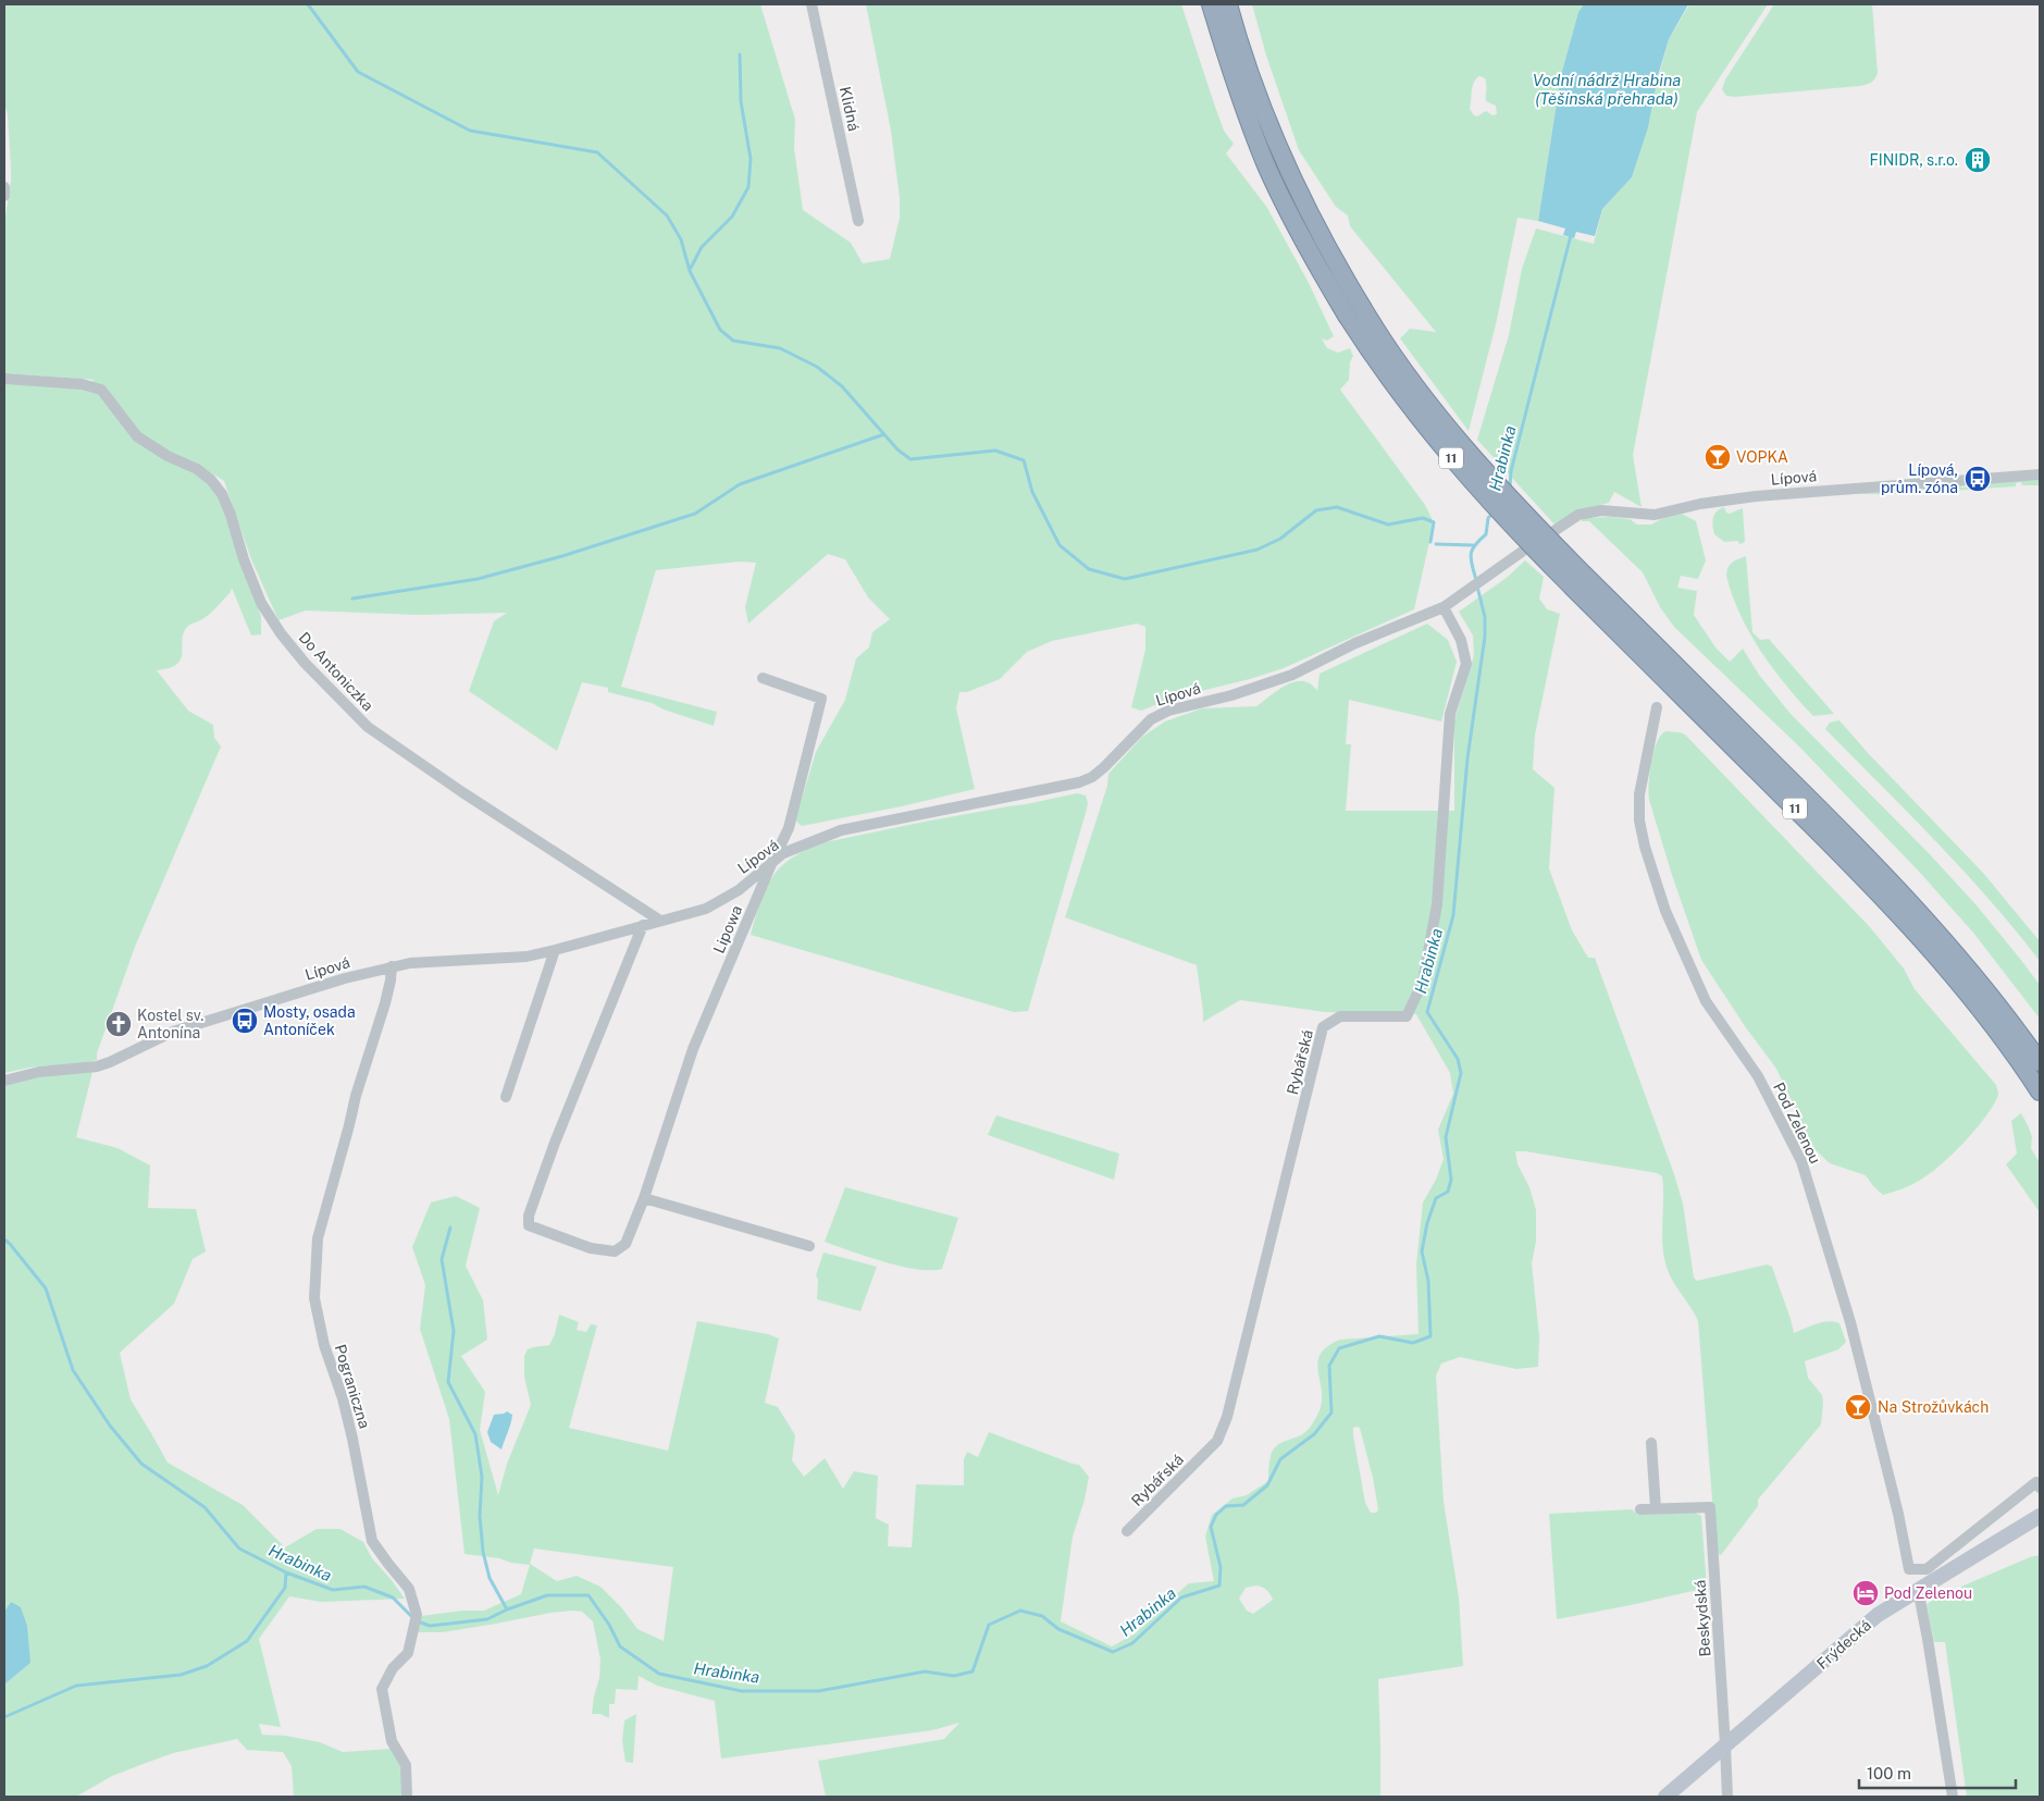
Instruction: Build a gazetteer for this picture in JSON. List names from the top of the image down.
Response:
{
  "streets": {
    "highway": ["11"],
    "main road": ["Frýdecká"],
    "street": [
      "Klidná",
      "Lípová",
      "Do Antoniczka",
      "Lipowa",
      "Rybářská",
      "Pod Zelenou",
      "Pograniczna",
      "Beskydská"
    ]
  },
  "crossings": [
    ["Lípová", "Do Antoniczka"],
    ["Lípová", "Lipowa"],
    ["Lípová", "Rybářská"],
    ["Lípová", "Pograniczna"],
    ["Beskydská", "Frýdecká"]
  ],
  "water": ["Vodní nádrž Hrabina (Těšínská přehrada)", "Hrabinka"],
  "places": {
    "building": ["FINIDR, s.r.o."],
    "bar": ["VOPKA", "Na Strožůvkách"],
    "bus stop": ["Lípová, prům. zóna", "Mosty, osada Antoníček"],
    "church": ["Kostel sv. Antonína"],
    "hotel": ["Pod Zelenou"]
  },
  "scale_bar": "100 m"
}
